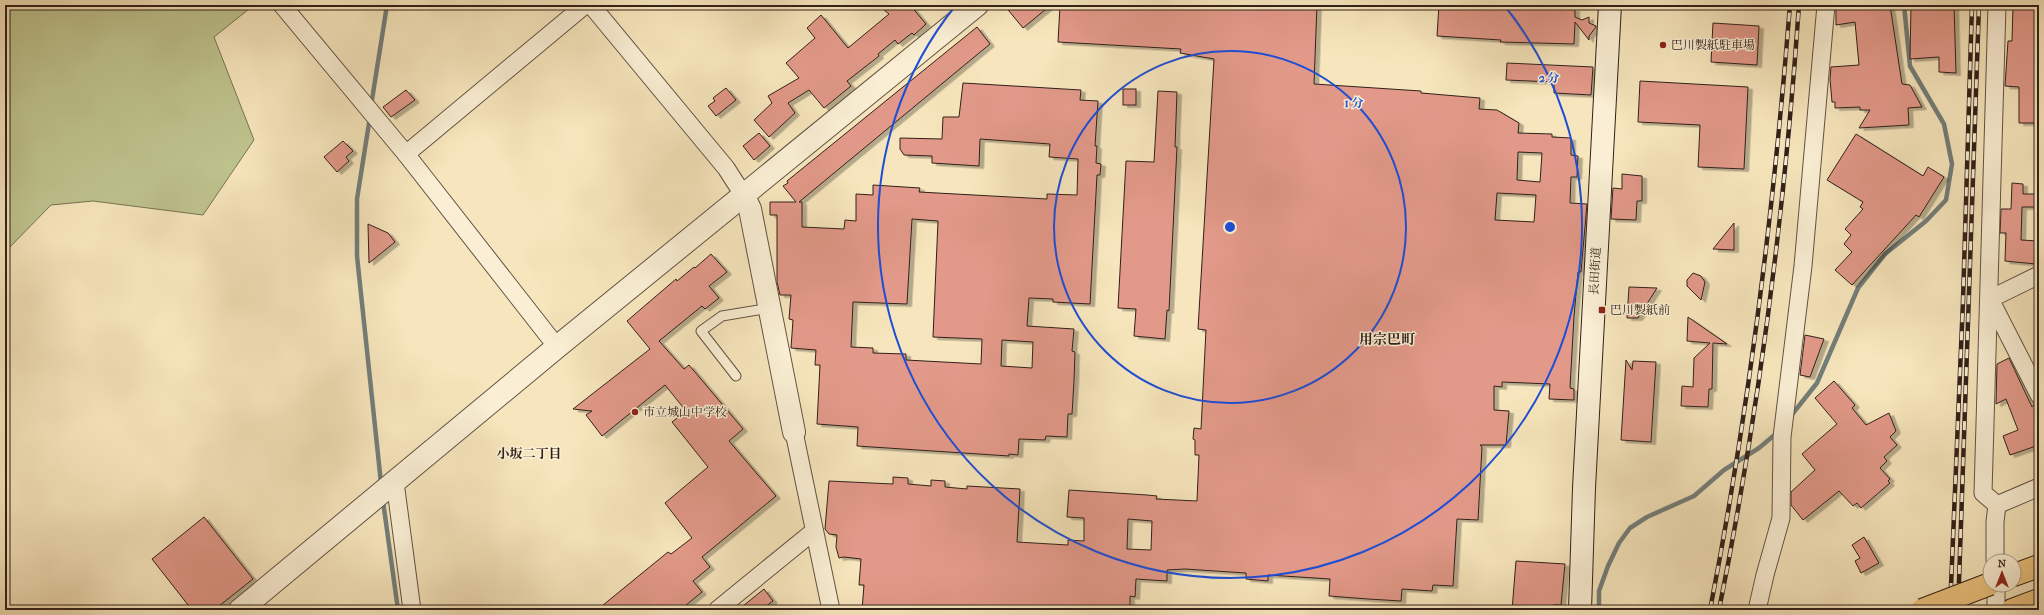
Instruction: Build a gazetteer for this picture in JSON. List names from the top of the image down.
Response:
{
  "streets": {
    "street": ["長田街道"]
  },
  "districts": ["用宗巴町", "小坂二丁目"],
  "places": {
    "other": ["巴川製紙駐車場", "市立城山中学校"],
    "transit": ["巴川製紙前"]
  },
  "north": "top",
  "rings": ["2 分", "1 分"]
}
